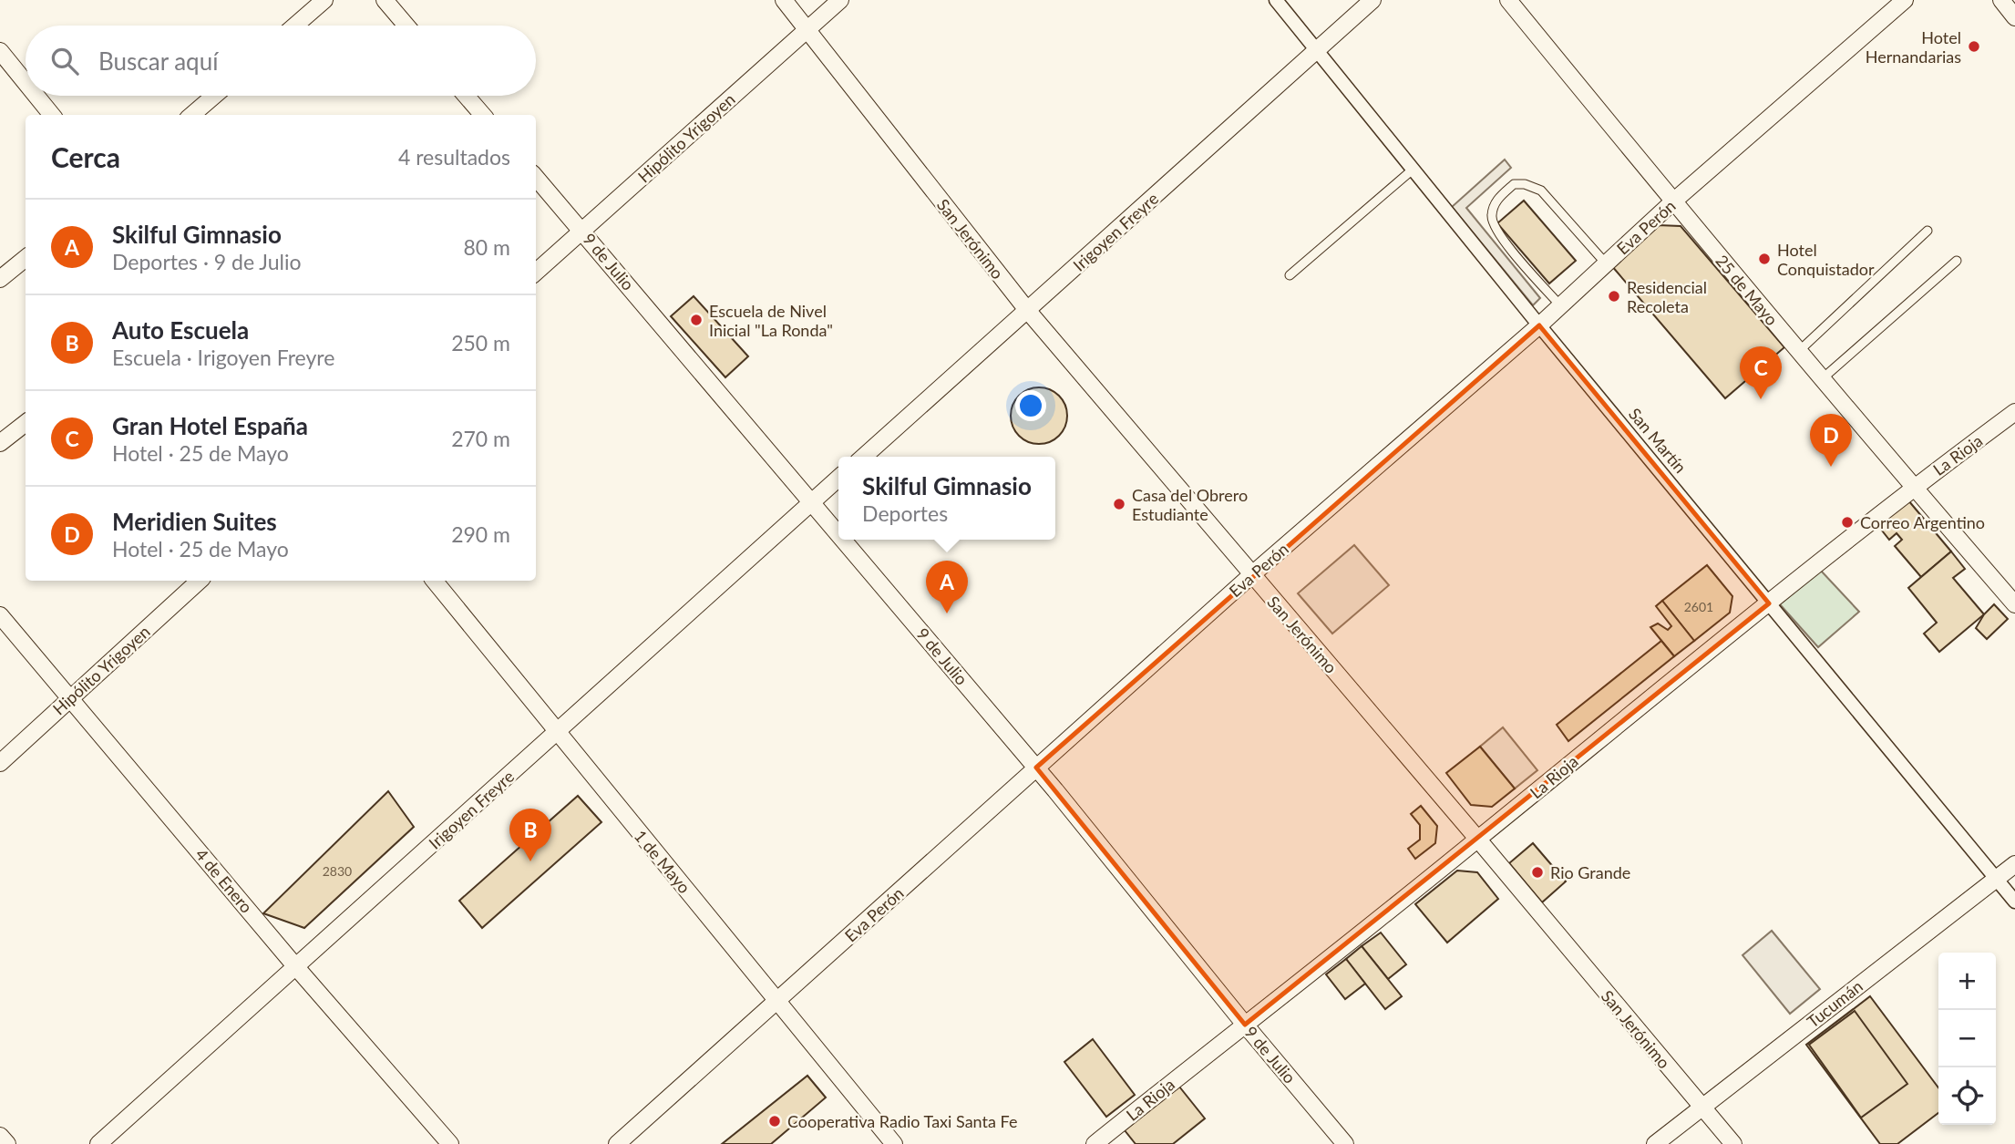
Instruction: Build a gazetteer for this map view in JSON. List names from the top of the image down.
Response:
{
  "streets": {
    "street": [
      "Hipólito Yrigoyen",
      "Eva Perón",
      "Irigoyen Freyre",
      "San Jerónimo",
      "9 de Julio",
      "25 de Mayo",
      "San Martín",
      "La Rioja",
      "1 de Mayo",
      "4 de Enero",
      "Tucumán"
    ]
  },
  "crossings": [
    ["Hipólito Yrigoyen", "San Jerónimo"],
    ["Hipólito Yrigoyen", "9 de Julio"],
    ["Hipólito Yrigoyen", "4 de Enero"],
    ["Eva Perón", "San Jerónimo"],
    ["Eva Perón", "9 de Julio"],
    ["Eva Perón", "25 de Mayo"],
    ["Eva Perón", "San Martín"],
    ["Eva Perón", "1 de Mayo"],
    ["Irigoyen Freyre", "San Jerónimo"],
    ["Irigoyen Freyre", "9 de Julio"],
    ["Irigoyen Freyre", "San Martín"],
    ["Irigoyen Freyre", "1 de Mayo"],
    ["Irigoyen Freyre", "4 de Enero"],
    ["San Jerónimo", "La Rioja"],
    ["San Jerónimo", "Tucumán"],
    ["9 de Julio", "La Rioja"],
    ["25 de Mayo", "La Rioja"],
    ["San Martín", "La Rioja"],
    ["San Martín", "Tucumán"]
  ],
  "places": [
    "Hotel Hernandarias",
    "Hotel Conquistador",
    "Residencial Recoleta",
    "Escuela de Nivel Inicial \"La Ronda\"",
    "Casa del Obrero Estudiante",
    "Correo Argentino",
    "Rio Grande",
    "Cooperativa Radio Taxi Santa Fe"
  ],
  "house_numbers": ["2601", "2830"],
  "page": {
    "search": "Buscar aquí",
    "heading": ["Cerca", "4 resultados"],
    "list": [
      {
        "mark": "A",
        "name": "Skilful Gimnasio",
        "note": "Deportes · 9 de Julio",
        "value": "80 m"
      },
      {
        "mark": "B",
        "name": "Auto Escuela",
        "note": "Escuela · Irigoyen Freyre",
        "value": "250 m"
      },
      {
        "mark": "C",
        "name": "Gran Hotel España",
        "note": "Hotel · 25 de Mayo",
        "value": "270 m"
      },
      {
        "mark": "D",
        "name": "Meridien Suites",
        "note": "Hotel · 25 de Mayo",
        "value": "290 m"
      }
    ],
    "pins": [
      "C",
      "D",
      "A",
      "B"
    ],
    "popup": ["Skilful Gimnasio", "Deportes"],
    "map_buttons": ["+", "−"]
  }
}
